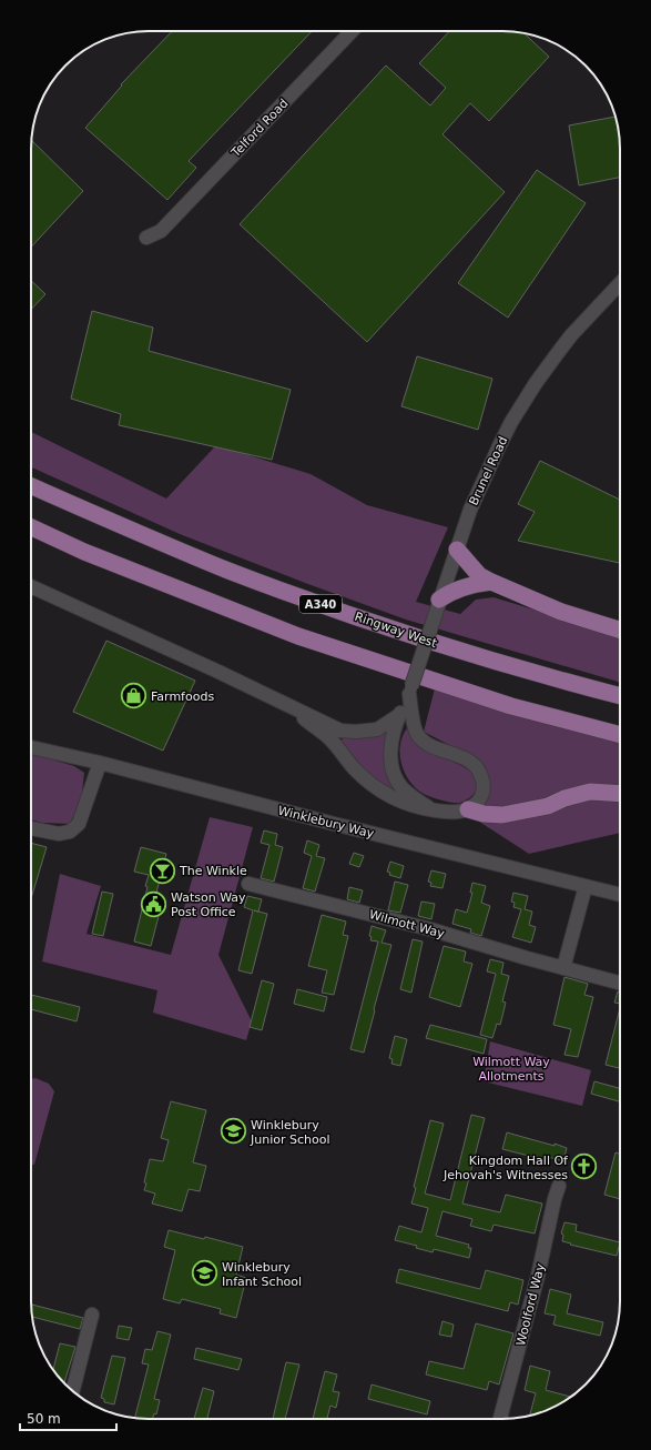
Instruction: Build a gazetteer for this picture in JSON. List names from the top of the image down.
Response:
{
  "streets": {
    "main road": ["A340", "Ringway West"],
    "street": [
      "Telford Road",
      "Brunel Road",
      "Winklebury Way",
      "Wilmott Way",
      "Woolford Way"
    ]
  },
  "parks": ["Wilmott Way Allotments"],
  "places": {
    "shop": ["Farmfoods"],
    "bar": ["The Winkle"],
    "public building": ["Watson Way Post Office"],
    "school or university": ["Winklebury Junior School", "Winklebury Infant School"],
    "church": ["Kingdom Hall Of Jehovah's Witnesses"]
  },
  "scale_bar": "50 m"
}
